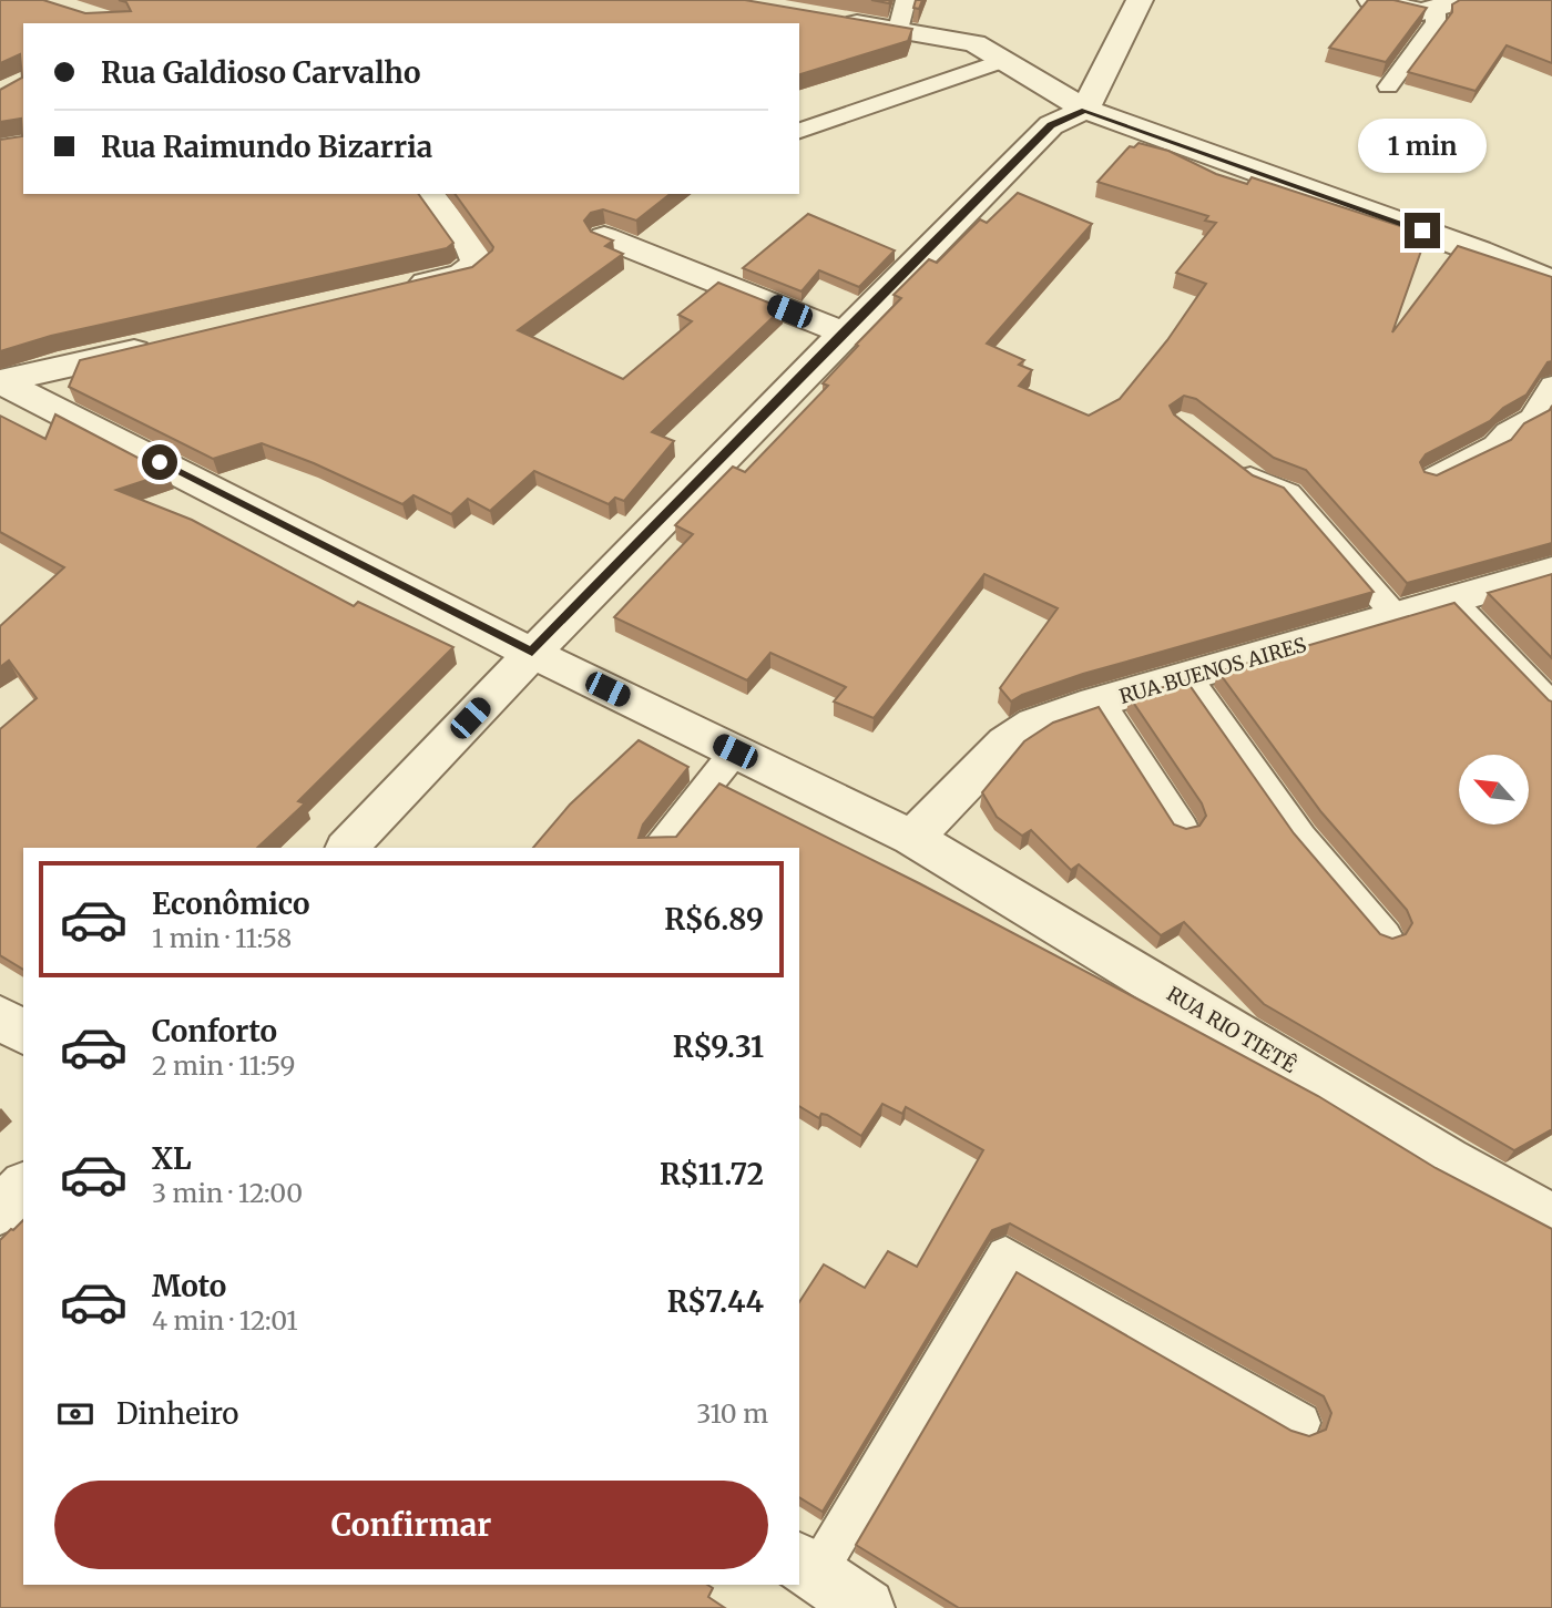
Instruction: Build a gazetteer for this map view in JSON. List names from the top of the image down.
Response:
{
  "streets": {
    "street": ["RUA BUENOS AIRES", "RUA RIO TIETÊ"]
  },
  "crossings": [
    ["RUA BUENOS AIRES", "RUA RIO TIETÊ"]
  ],
  "north": "top left",
  "page": {
    "banner": ["Rua Galdioso Carvalho", "Rua Raimundo Bizarria"],
    "bubble": "1 min",
    "list": [
      {
        "name": "Econômico",
        "note": "1 min · 11:58",
        "value": "R$6.89"
      },
      {
        "name": "Conforto",
        "note": "2 min · 11:59",
        "value": "R$9.31"
      },
      {
        "name": "XL",
        "note": "3 min · 12:00",
        "value": "R$11.72"
      },
      {
        "name": "Moto",
        "note": "4 min · 12:01",
        "value": "R$7.44"
      }
    ],
    "pay": ["Dinheiro", "310 m"],
    "buttons": "Confirmar"
  }
}
